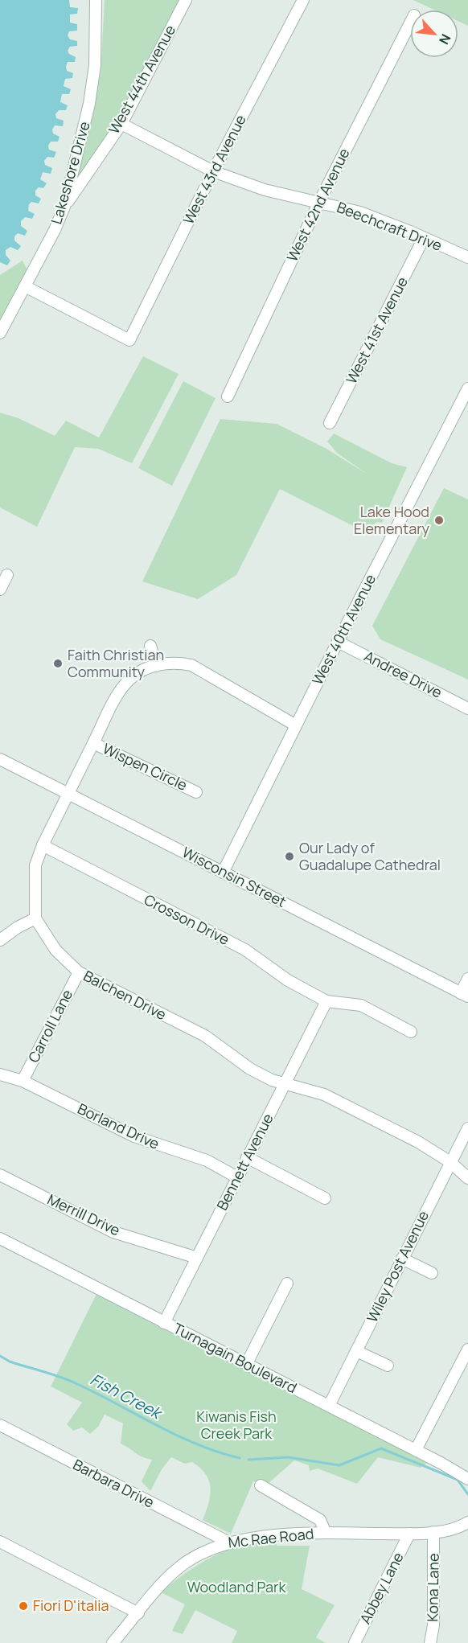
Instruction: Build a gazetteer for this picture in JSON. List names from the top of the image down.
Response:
{
  "streets": {
    "street": [
      "West 44th Avenue",
      "West 43rd Avenue",
      "Lakeshore Drive",
      "West 42nd Avenue",
      "Beechcraft Drive",
      "West 41st Avenue",
      "West 40th Avenue",
      "Andree Drive",
      "Wispen Circle",
      "Wisconsin Street",
      "Crosson Drive",
      "Balchen Drive",
      "Carroll Lane",
      "Borland Drive",
      "Bennett Avenue",
      "Merrill Drive",
      "Wiley Post Avenue",
      "Turnagain Boulevard",
      "Barbara Drive",
      "Mc Rae Road",
      "Kona Lane",
      "Abbey Lane"
    ]
  },
  "crossings": [
    ["West 44th Avenue", "Lakeshore Drive"],
    ["West 44th Avenue", "Beechcraft Drive"],
    ["West 43rd Avenue", "Lakeshore Drive"],
    ["West 43rd Avenue", "Beechcraft Drive"],
    ["West 42nd Avenue", "Beechcraft Drive"],
    ["Beechcraft Drive", "West 41st Avenue"],
    ["West 40th Avenue", "Andree Drive"],
    ["West 40th Avenue", "Wisconsin Street"],
    ["Crosson Drive", "Bennett Avenue"],
    ["Balchen Drive", "Carroll Lane"],
    ["Balchen Drive", "Bennett Avenue"],
    ["Balchen Drive", "Wiley Post Avenue"],
    ["Carroll Lane", "Borland Drive"],
    ["Borland Drive", "Bennett Avenue"],
    ["Bennett Avenue", "Merrill Drive"],
    ["Bennett Avenue", "Turnagain Boulevard"],
    ["Wiley Post Avenue", "Turnagain Boulevard"],
    ["Barbara Drive", "Mc Rae Road"],
    ["Mc Rae Road", "Kona Lane"],
    ["Mc Rae Road", "Abbey Lane"]
  ],
  "water": ["Fish Creek"],
  "parks": ["Kiwanis Fish Creek Park", "Woodland Park"],
  "places": [
    "Lake Hood Elementary",
    "Faith Christian Community",
    "Our Lady of Guadalupe Cathedral",
    "Fiori D'italia"
  ],
  "north": "bottom right"
}
